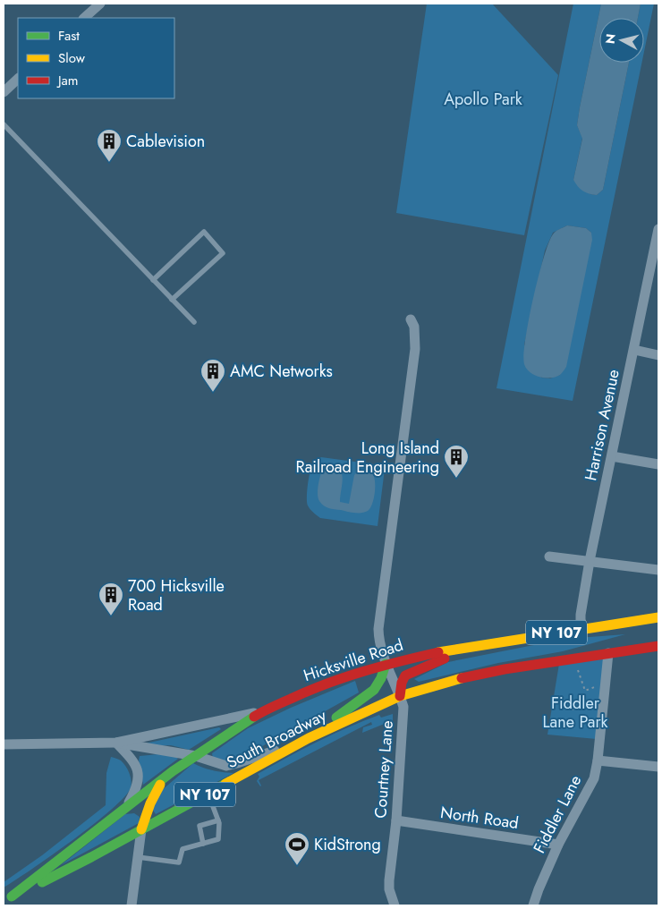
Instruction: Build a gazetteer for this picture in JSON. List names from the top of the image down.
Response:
{
  "streets": {
    "main road": ["NY 107", "Hicksville Road", "South Broadway"],
    "street": [
      "Harrison Avenue",
      "Courtney Lane",
      "Fiddler Lane",
      "North Road"
    ]
  },
  "crossings": [
    ["Harrison Avenue", "Hicksville Road"],
    ["NY 107", "South Broadway"],
    ["NY 107", "Courtney Lane"],
    ["NY 107", "Fiddler Lane"],
    ["Hicksville Road", "South Broadway"],
    ["Hicksville Road", "Courtney Lane"],
    ["South Broadway", "Courtney Lane"],
    ["Courtney Lane", "North Road"],
    ["Fiddler Lane", "North Road"]
  ],
  "parks": ["Apollo Park", "Fiddler Lane Park"],
  "places": {
    "building": [
      "Cablevision",
      "AMC Networks",
      "Long Island Railroad Engineering",
      "700 Hicksville Road"
    ],
    "sports": ["KidStrong"]
  },
  "legend": ["Fast", "Slow", "Jam"],
  "north": "left"
}
